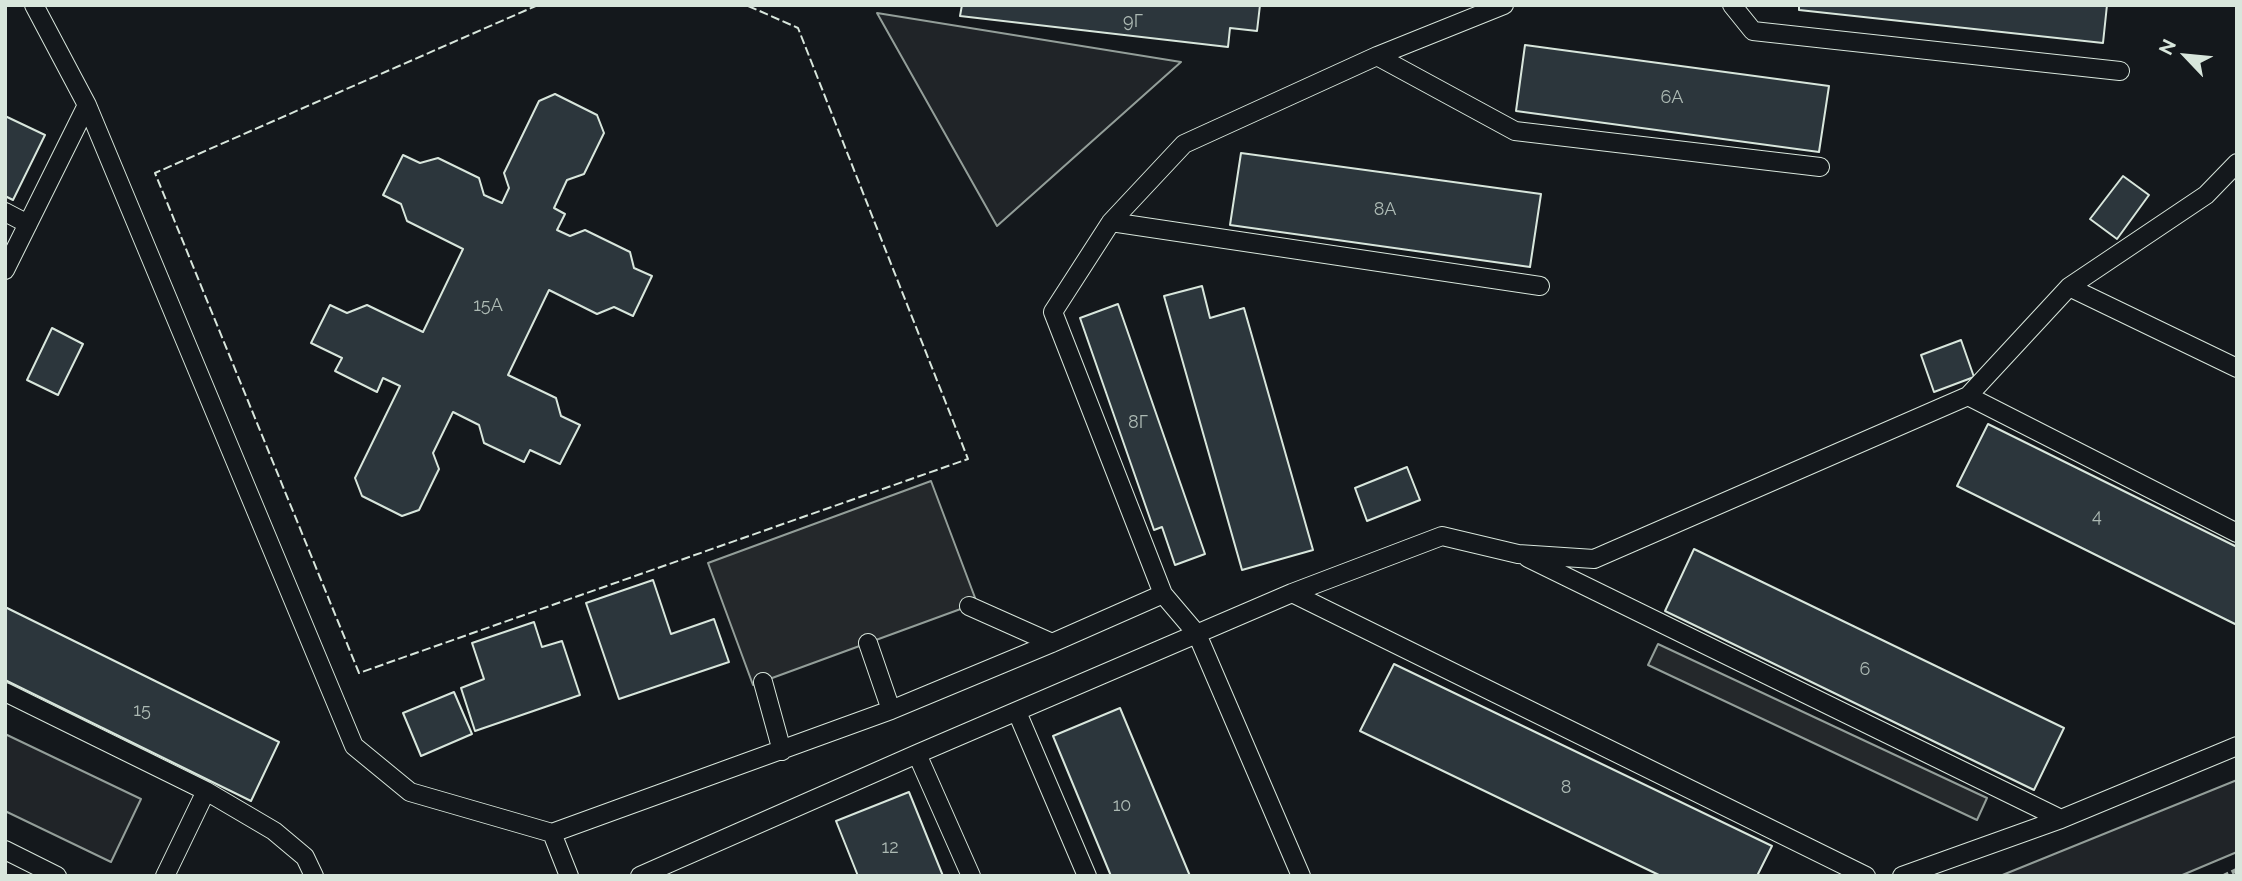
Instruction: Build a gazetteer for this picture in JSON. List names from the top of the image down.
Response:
{
  "house_numbers": [
    "9Г",
    "6А",
    "8А",
    "15А",
    "8Г",
    "4",
    "6",
    "15",
    "8",
    "10",
    "12"
  ],
  "north": "top left"
}
